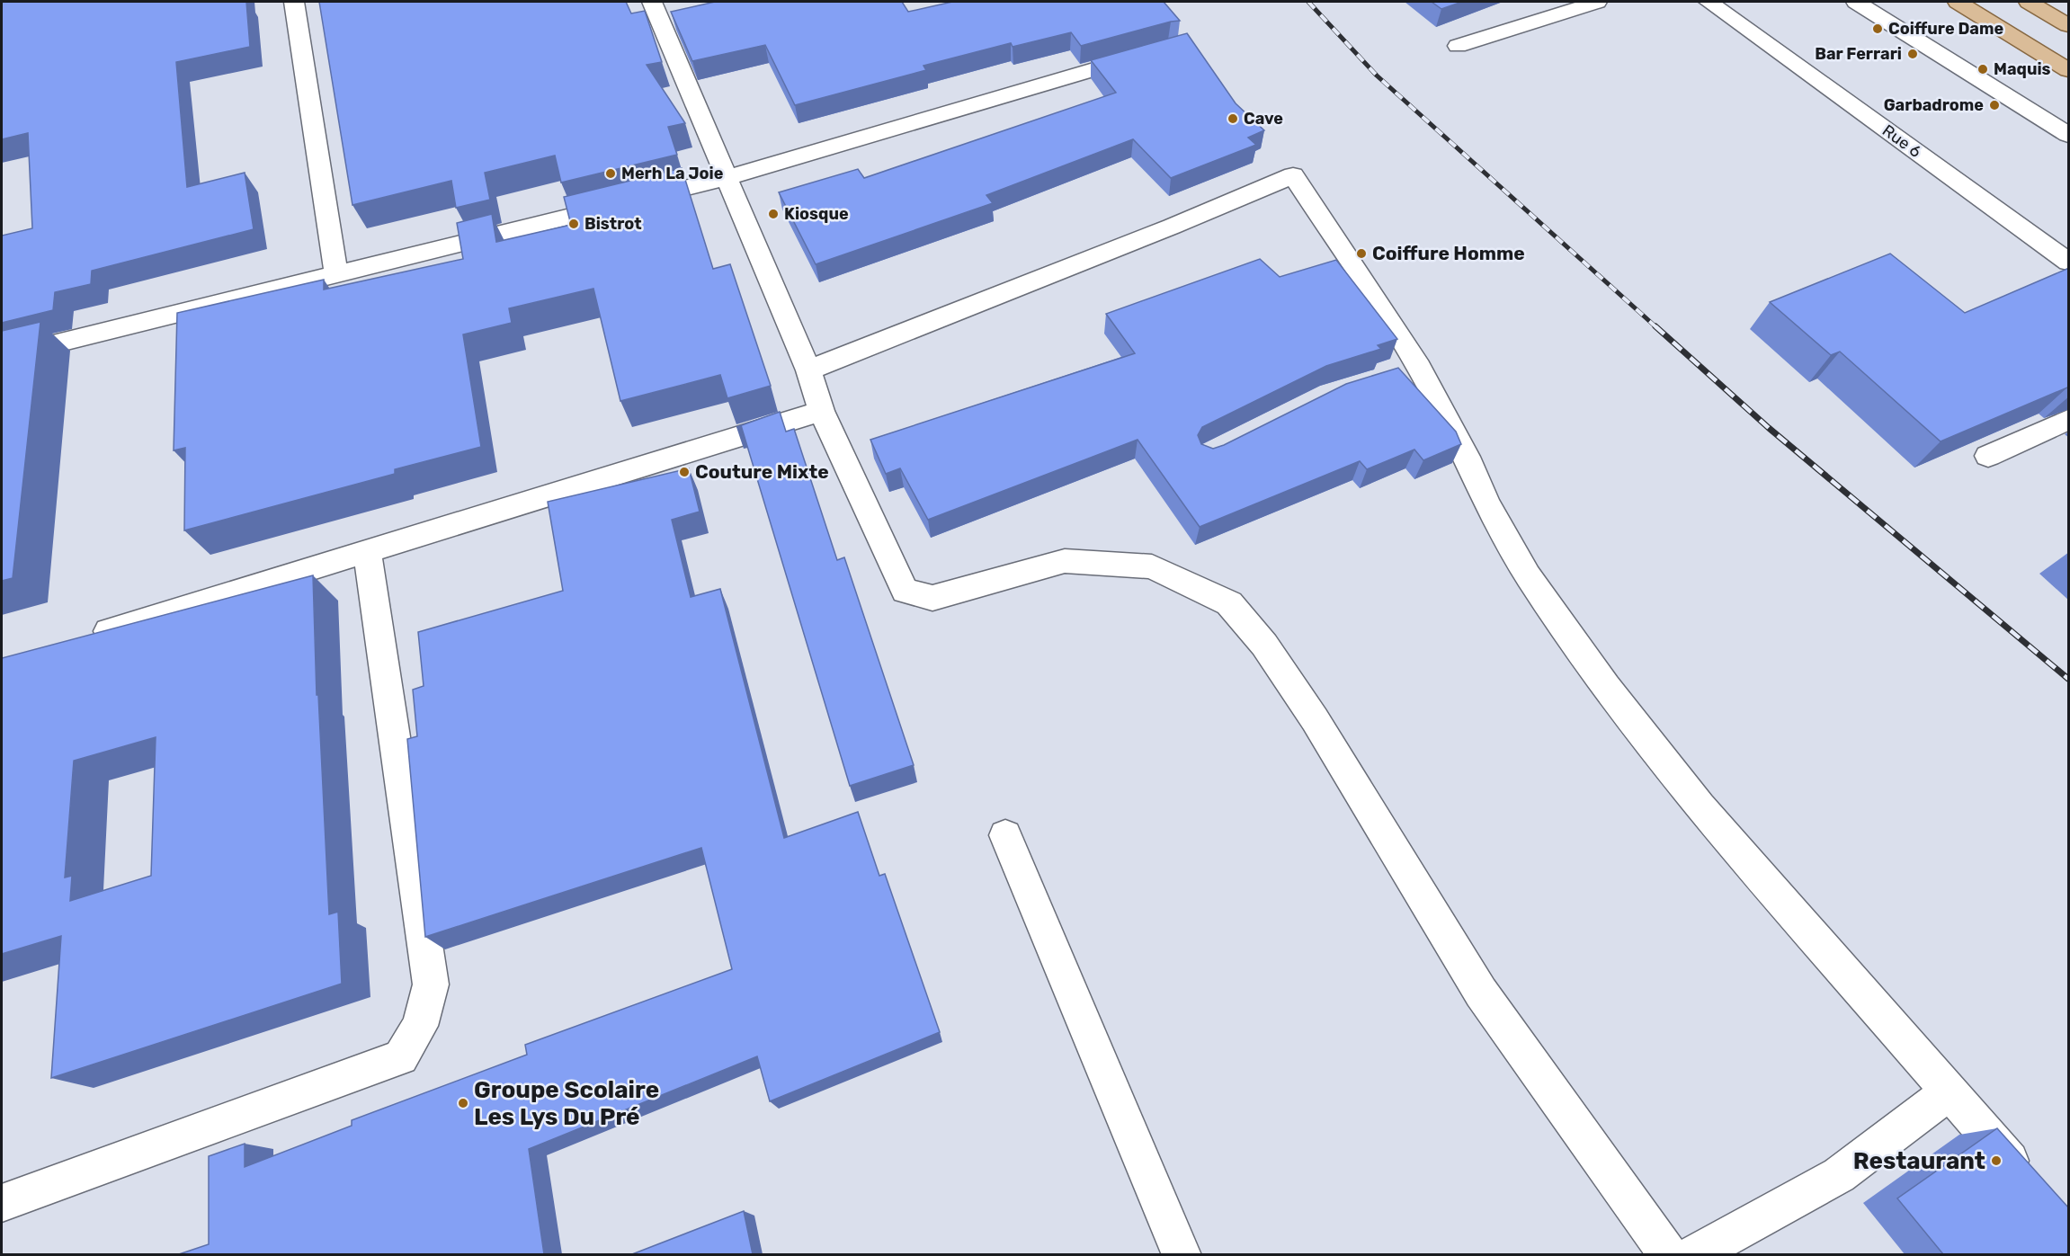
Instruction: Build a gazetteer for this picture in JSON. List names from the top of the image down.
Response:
{
  "streets": {
    "street": ["Rue 6"]
  },
  "places": [
    "Coiffure Dame",
    "Bar Ferrari",
    "Maquis",
    "Garbadrome",
    "Cave",
    "Merh La Joie",
    "Kiosque",
    "Bistrot",
    "Coiffure Homme",
    "Couture Mixte",
    "Groupe Scolaire Les Lys Du Pré",
    "Restaurant"
  ]
}
